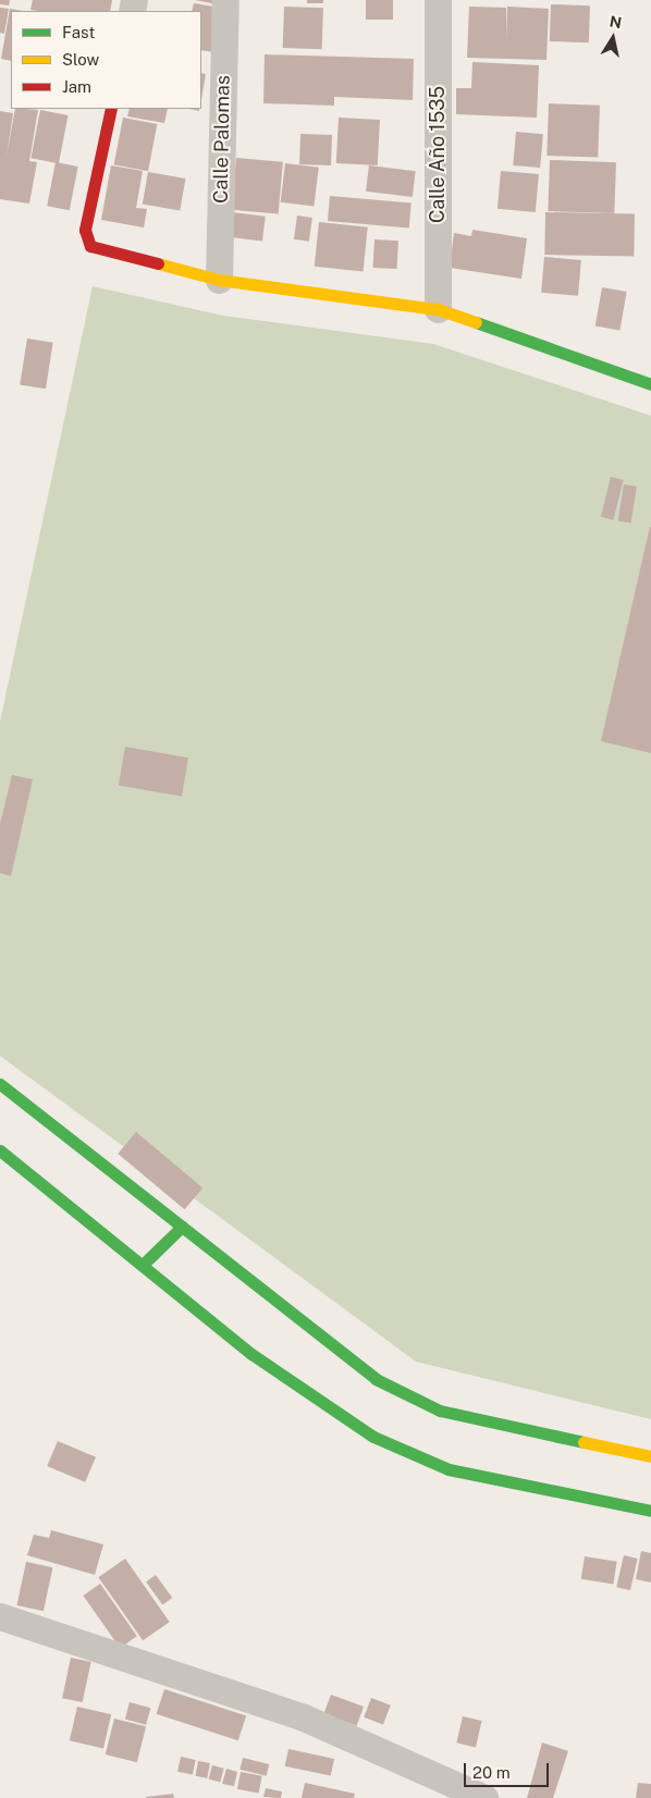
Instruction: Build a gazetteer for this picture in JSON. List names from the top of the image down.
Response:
{
  "streets": {
    "street": ["Calle Palomas", "Calle Año 1535"]
  },
  "legend": ["Fast", "Slow", "Jam"],
  "scale_bar": "20 m",
  "north": "top"
}
